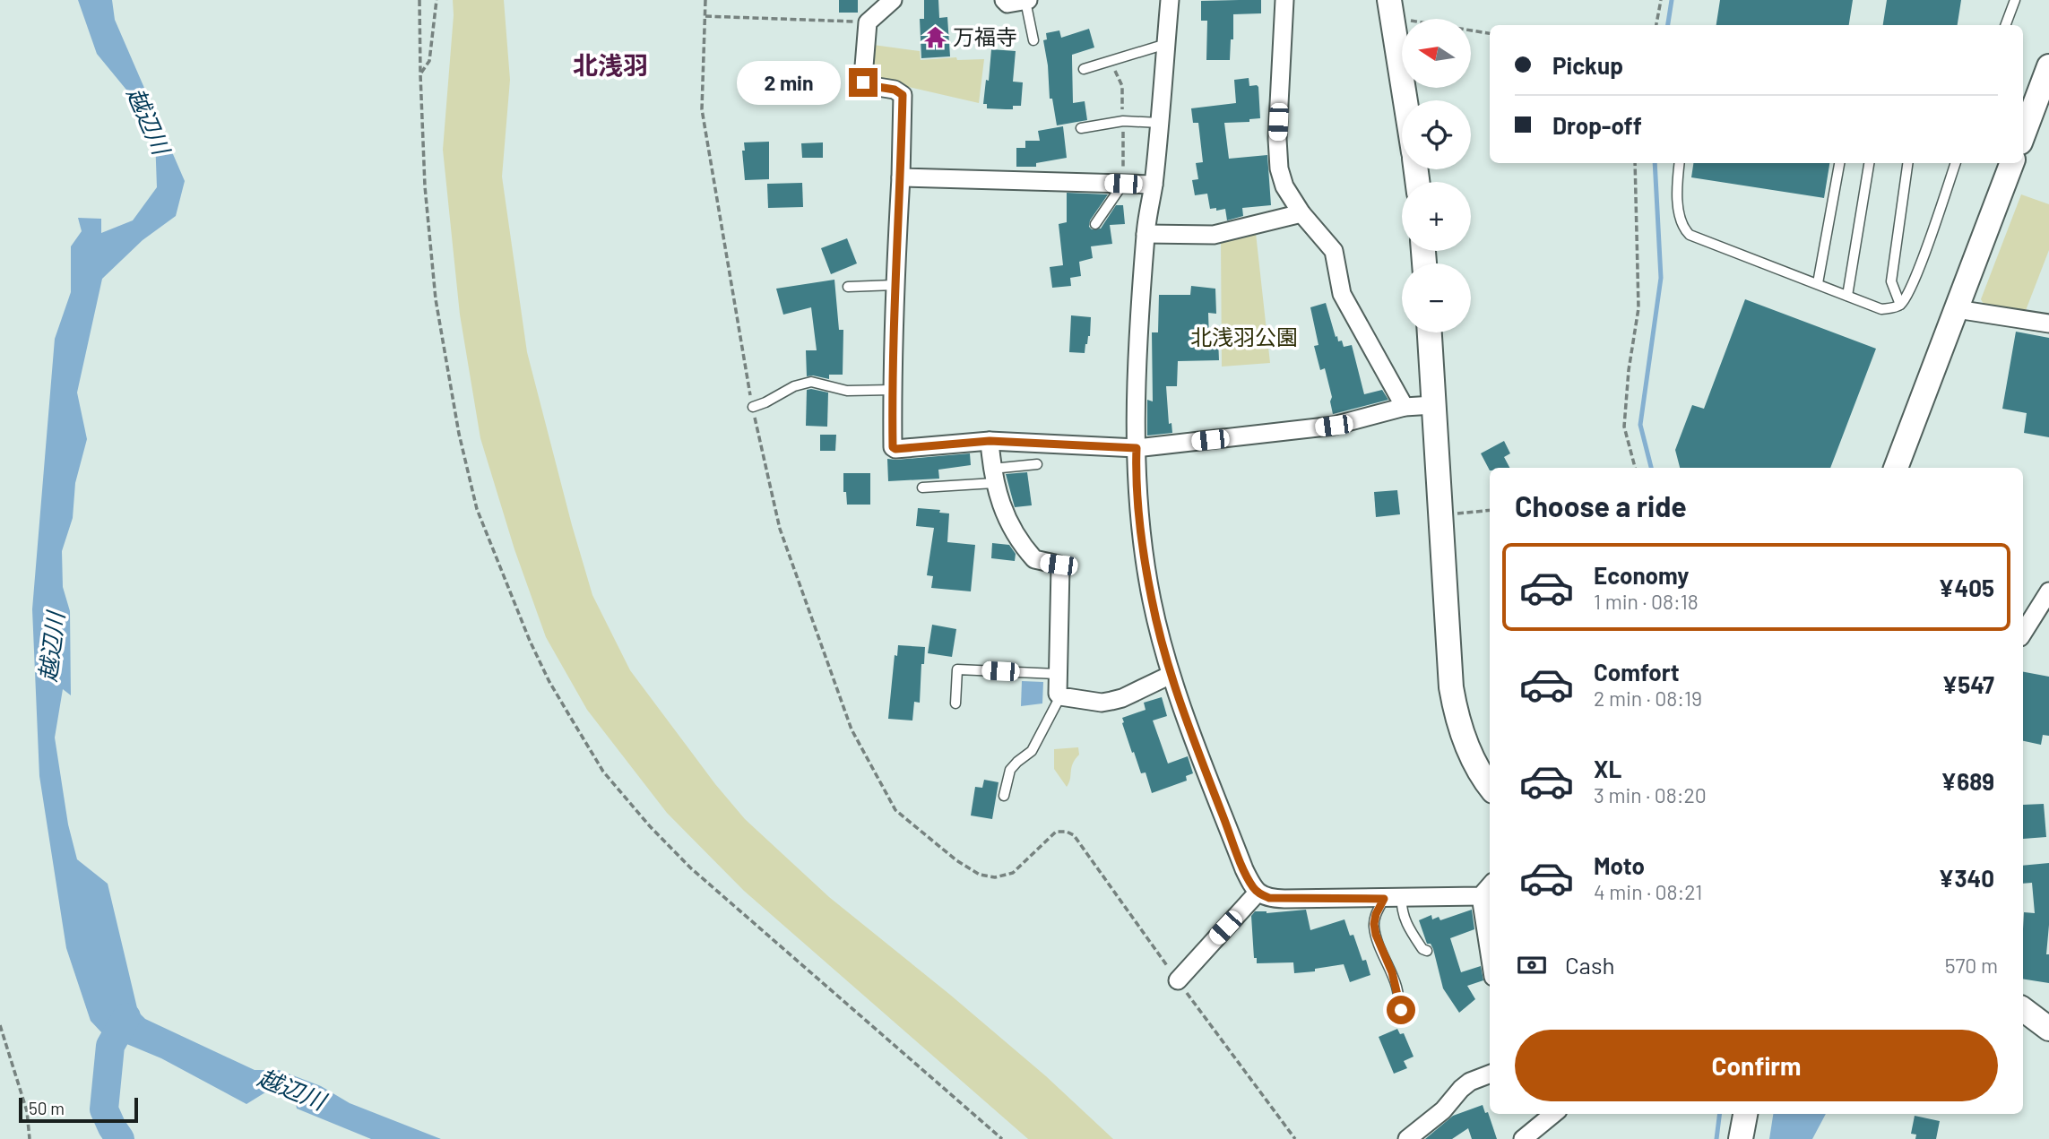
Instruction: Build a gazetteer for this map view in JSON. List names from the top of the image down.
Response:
{
  "districts": ["北浅羽"],
  "water": ["越辺川"],
  "parks": ["北浅羽公園"],
  "places": {
    "temple": ["万福寺"]
  },
  "scale_bar": "50 m",
  "north": "left",
  "page": {
    "map_buttons": ["+", "−"],
    "banner": ["Pickup", "Drop-off"],
    "bubble": "2 min",
    "heading": "Choose a ride",
    "list": [
      {
        "name": "Economy",
        "note": "1 min · 08:18",
        "value": "¥405"
      },
      {
        "name": "Comfort",
        "note": "2 min · 08:19",
        "value": "¥547"
      },
      {
        "name": "XL",
        "note": "3 min · 08:20",
        "value": "¥689"
      },
      {
        "name": "Moto",
        "note": "4 min · 08:21",
        "value": "¥340"
      }
    ],
    "pay": ["Cash", "570 m"],
    "buttons": "Confirm",
    "scale": "50 m"
  }
}
